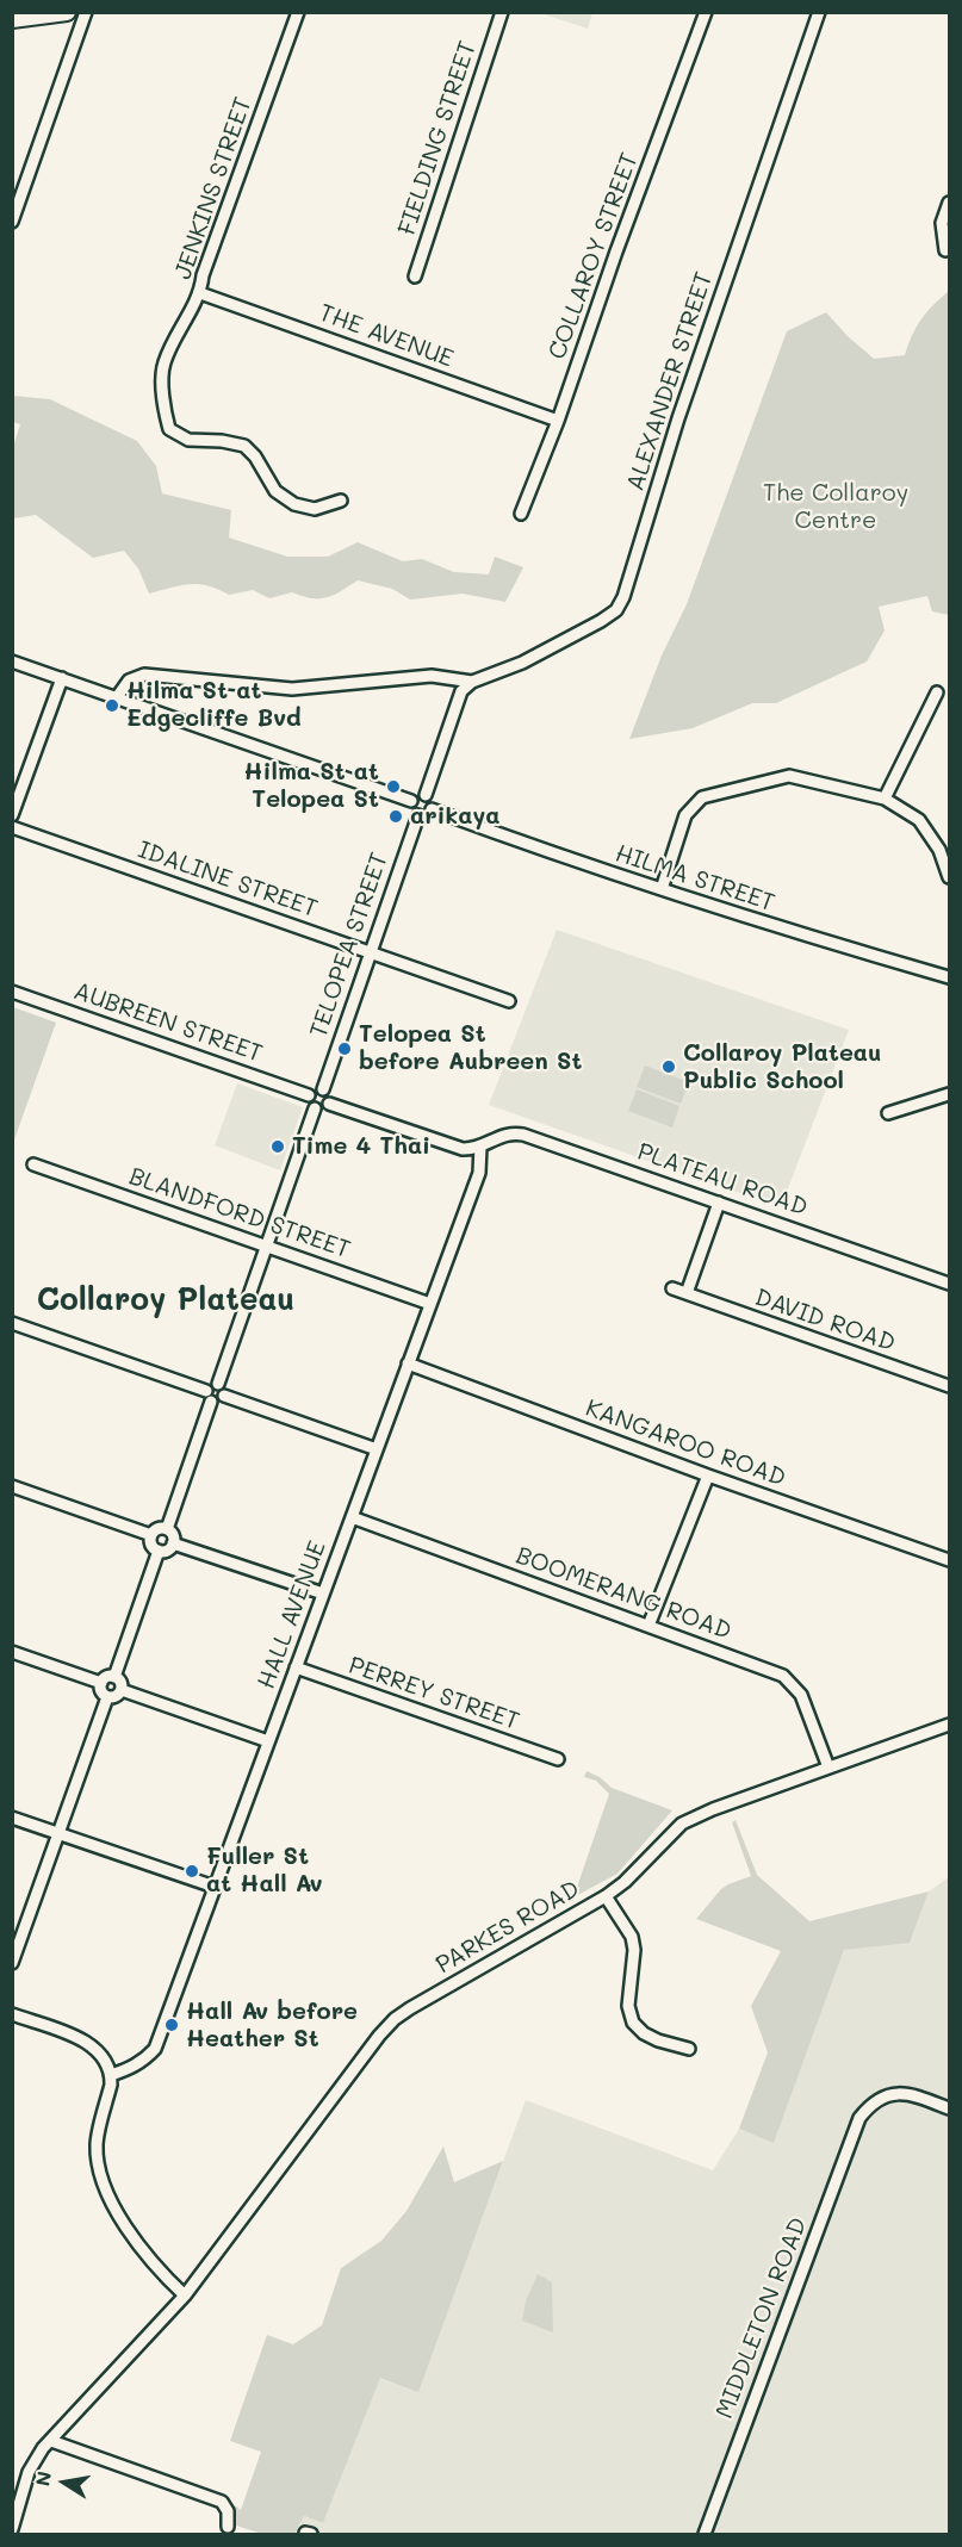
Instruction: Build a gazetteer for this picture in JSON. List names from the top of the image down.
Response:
{
  "streets": {
    "street": [
      "FIELDING STREET",
      "JENKINS STREET",
      "COLLAROY STREET",
      "THE AVENUE",
      "ALEXANDER STREET",
      "HILMA STREET",
      "IDALINE STREET",
      "TELOPEA STREET",
      "AUBREEN STREET",
      "PLATEAU ROAD",
      "BLANDFORD STREET",
      "DAVID ROAD",
      "KANGAROO ROAD",
      "BOOMERANG ROAD",
      "HALL AVENUE",
      "PERREY STREET",
      "PARKES ROAD",
      "MIDDLETON ROAD"
    ]
  },
  "crossings": [
    ["JENKINS STREET", "THE AVENUE"],
    ["COLLAROY STREET", "THE AVENUE"],
    ["HILMA STREET", "TELOPEA STREET"],
    ["IDALINE STREET", "TELOPEA STREET"],
    ["TELOPEA STREET", "AUBREEN STREET"],
    ["PLATEAU ROAD", "HALL AVENUE"],
    ["BLANDFORD STREET", "HALL AVENUE"],
    ["KANGAROO ROAD", "HALL AVENUE"],
    ["BOOMERANG ROAD", "HALL AVENUE"],
    ["BOOMERANG ROAD", "PARKES ROAD"],
    ["HALL AVENUE", "PERREY STREET"]
  ],
  "districts": ["Collaroy Plateau"],
  "parks": ["The Collaroy Centre"],
  "places": [
    "Hilma St at Edgecliffe Bvd",
    "Hilma St at Telopea St",
    "arikaya",
    "Telopea St before Aubreen St",
    "Collaroy Plateau Public School",
    "Time 4 Thai",
    "Fuller St at Hall Av",
    "Hall Av before Heather St"
  ],
  "north": "left"
}
